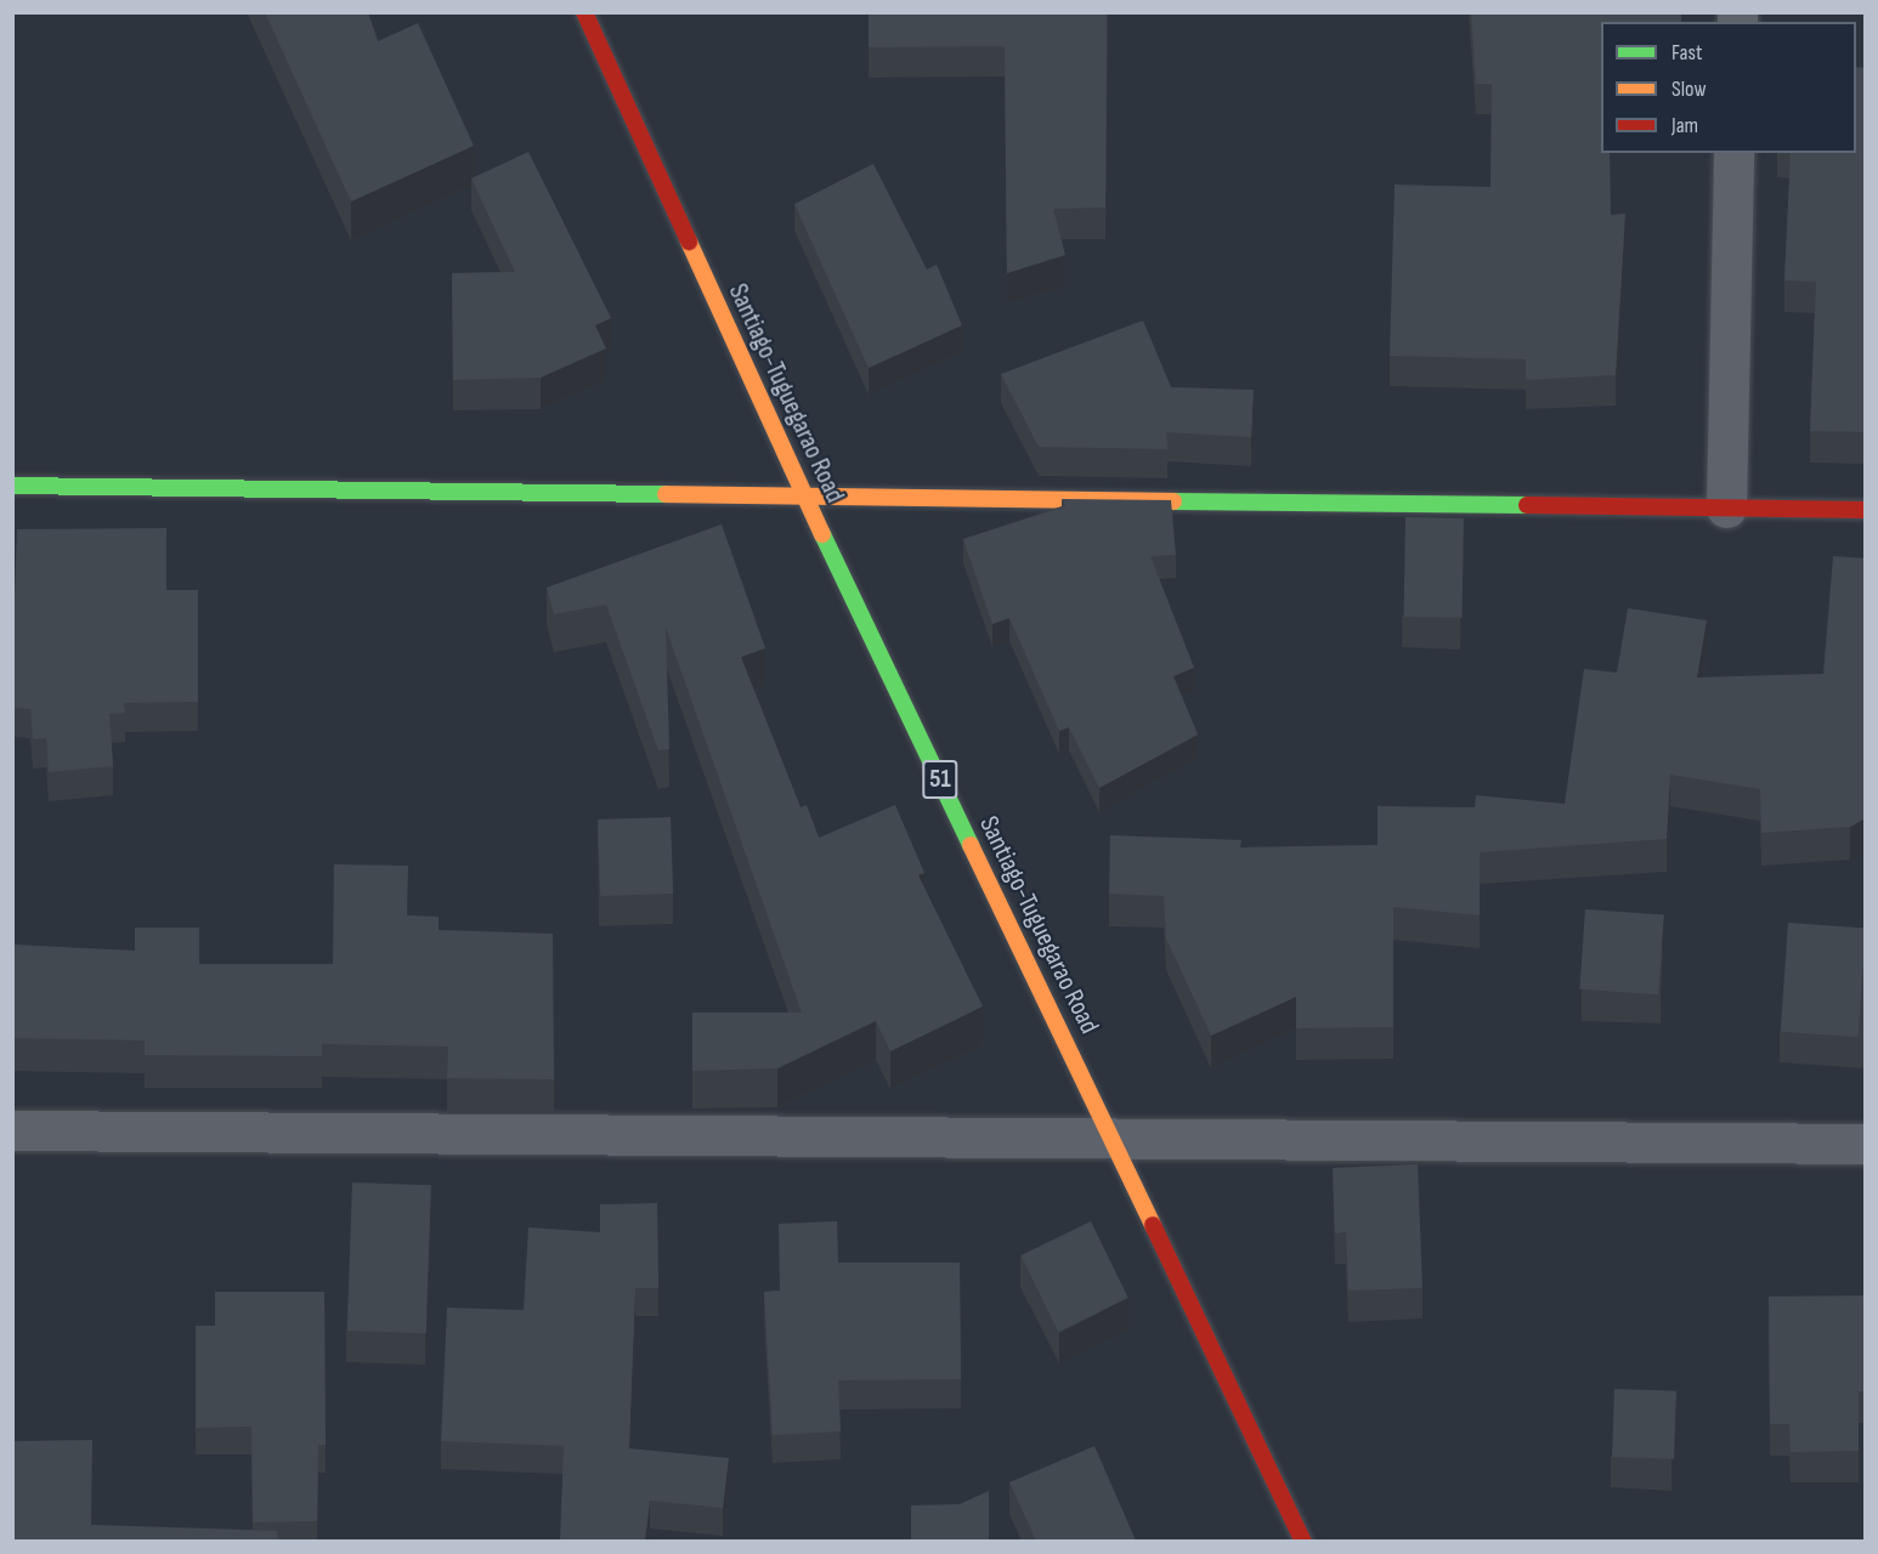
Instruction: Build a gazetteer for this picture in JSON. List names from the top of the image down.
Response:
{
  "streets": {
    "main road": ["Santiago-Tuguegarao Road", "51"]
  },
  "legend": ["Fast", "Slow", "Jam"]
}
